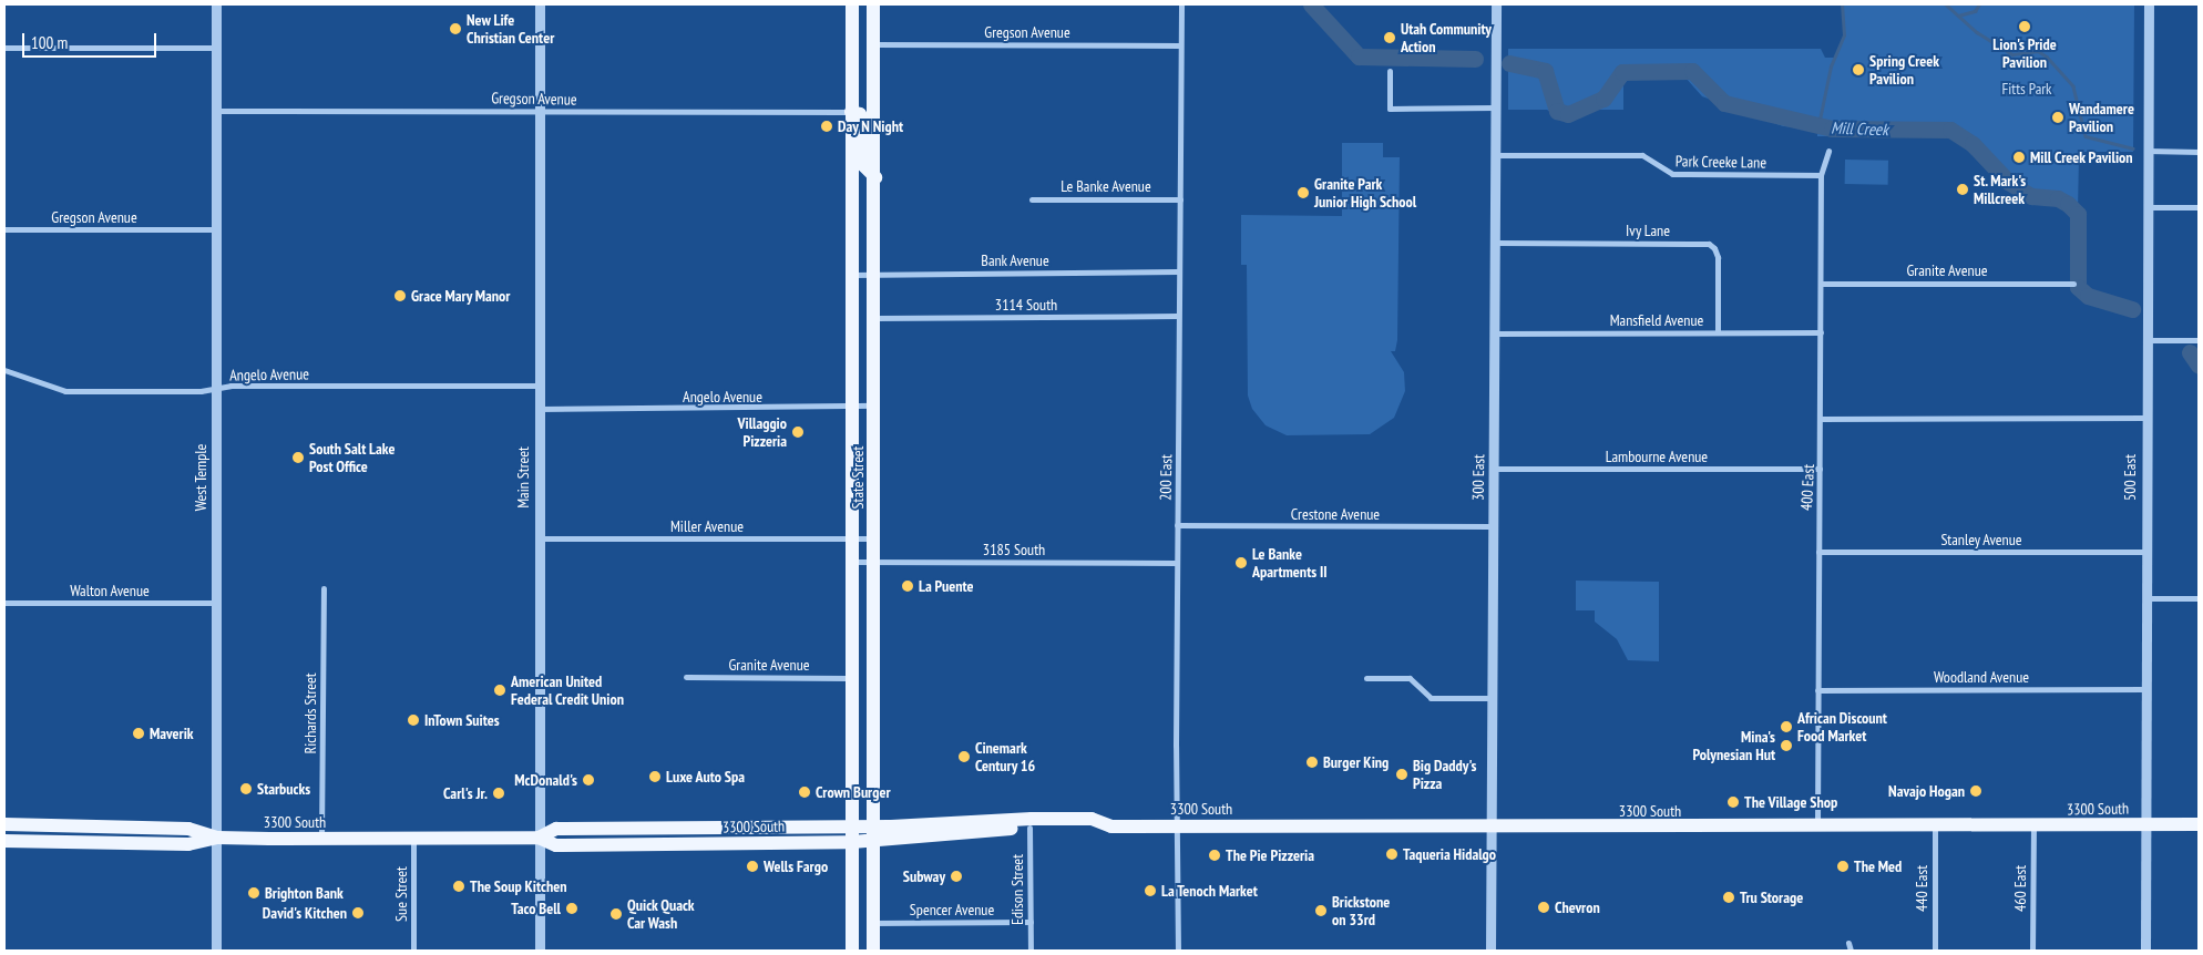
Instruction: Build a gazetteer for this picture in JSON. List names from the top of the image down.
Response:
{
  "streets": {
    "main road": ["State Street", "3300 South"],
    "street": [
      "Gregson Avenue",
      "Park Creeke Lane",
      "Le Banke Avenue",
      "Ivy Lane",
      "Bank Avenue",
      "Granite Avenue",
      "3114 South",
      "Mansfield Avenue",
      "Angelo Avenue",
      "Lambourne Avenue",
      "West Temple",
      "Main Street",
      "200 East",
      "300 East",
      "500 East",
      "400 East",
      "Crestone Avenue",
      "Miller Avenue",
      "Stanley Avenue",
      "3185 South",
      "Walton Avenue",
      "Woodland Avenue",
      "Richards Street",
      "440 East",
      "460 East",
      "Edison Street",
      "Sue Street",
      "Spencer Avenue"
    ]
  },
  "crossings": [
    ["Gregson Avenue", "West Temple"],
    ["Gregson Avenue", "Main Street"],
    ["Gregson Avenue", "State Street"],
    ["Gregson Avenue", "200 East"],
    ["Park Creeke Lane", "300 East"],
    ["Park Creeke Lane", "400 East"],
    ["Le Banke Avenue", "200 East"],
    ["Ivy Lane", "Mansfield Avenue"],
    ["Ivy Lane", "300 East"],
    ["Bank Avenue", "State Street"],
    ["Bank Avenue", "200 East"],
    ["Granite Avenue", "State Street"],
    ["Granite Avenue", "400 East"],
    ["3114 South", "State Street"],
    ["3114 South", "200 East"],
    ["Mansfield Avenue", "300 East"],
    ["Mansfield Avenue", "400 East"],
    ["Angelo Avenue", "West Temple"],
    ["Angelo Avenue", "Main Street"],
    ["Angelo Avenue", "State Street"],
    ["Lambourne Avenue", "300 East"],
    ["Lambourne Avenue", "400 East"],
    ["West Temple", "Walton Avenue"],
    ["West Temple", "3300 South"],
    ["Main Street", "Miller Avenue"],
    ["Main Street", "3300 South"],
    ["State Street", "Miller Avenue"],
    ["State Street", "3185 South"],
    ["State Street", "3300 South"],
    ["State Street", "Spencer Avenue"],
    ["200 East", "Crestone Avenue"],
    ["200 East", "3185 South"],
    ["200 East", "3300 South"],
    ["300 East", "Crestone Avenue"],
    ["300 East", "3300 South"],
    ["500 East", "Stanley Avenue"],
    ["500 East", "Woodland Avenue"],
    ["500 East", "3300 South"],
    ["400 East", "Stanley Avenue"],
    ["400 East", "Woodland Avenue"],
    ["400 East", "3300 South"],
    ["Richards Street", "3300 South"],
    ["3300 South", "440 East"],
    ["3300 South", "460 East"],
    ["3300 South", "Edison Street"],
    ["3300 South", "Sue Street"],
    ["Edison Street", "Spencer Avenue"]
  ],
  "water": ["Mill Creek"],
  "parks": ["Fitts Park"],
  "places": [
    "Lion's Pride Pavilion",
    "New Life Christian Center",
    "Utah Community Action",
    "Spring Creek Pavilion",
    "Wandamere Pavilion",
    "Day N Night",
    "Mill Creek Pavilion",
    "St. Mark's Millcreek",
    "Granite Park Junior High School",
    "Grace Mary Manor",
    "Villaggio Pizzeria",
    "South Salt Lake Post Office",
    "Le Banke Apartments II",
    "La Puente",
    "American United Federal Credit Union",
    "InTown Suites",
    "African Discount Food Market",
    "Maverik",
    "Mina's Polynesian Hut",
    "Cinemark Century 16",
    "Burger King",
    "Big Daddy's Pizza",
    "Luxe Auto Spa",
    "McDonald's",
    "Starbucks",
    "Navajo Hogan",
    "Crown Burger",
    "Carl's Jr.",
    "The Village Shop",
    "Taqueria Hidalgo",
    "The Pie Pizzeria",
    "Wells Fargo",
    "The Med",
    "Subway",
    "The Soup Kitchen",
    "La Tenoch Market",
    "Brighton Bank",
    "Tru Storage",
    "Chevron",
    "Taco Bell",
    "Brickstone on 33rd",
    "David's Kitchen",
    "Quick Quack Car Wash"
  ],
  "scale_bar": "100 m"
}
